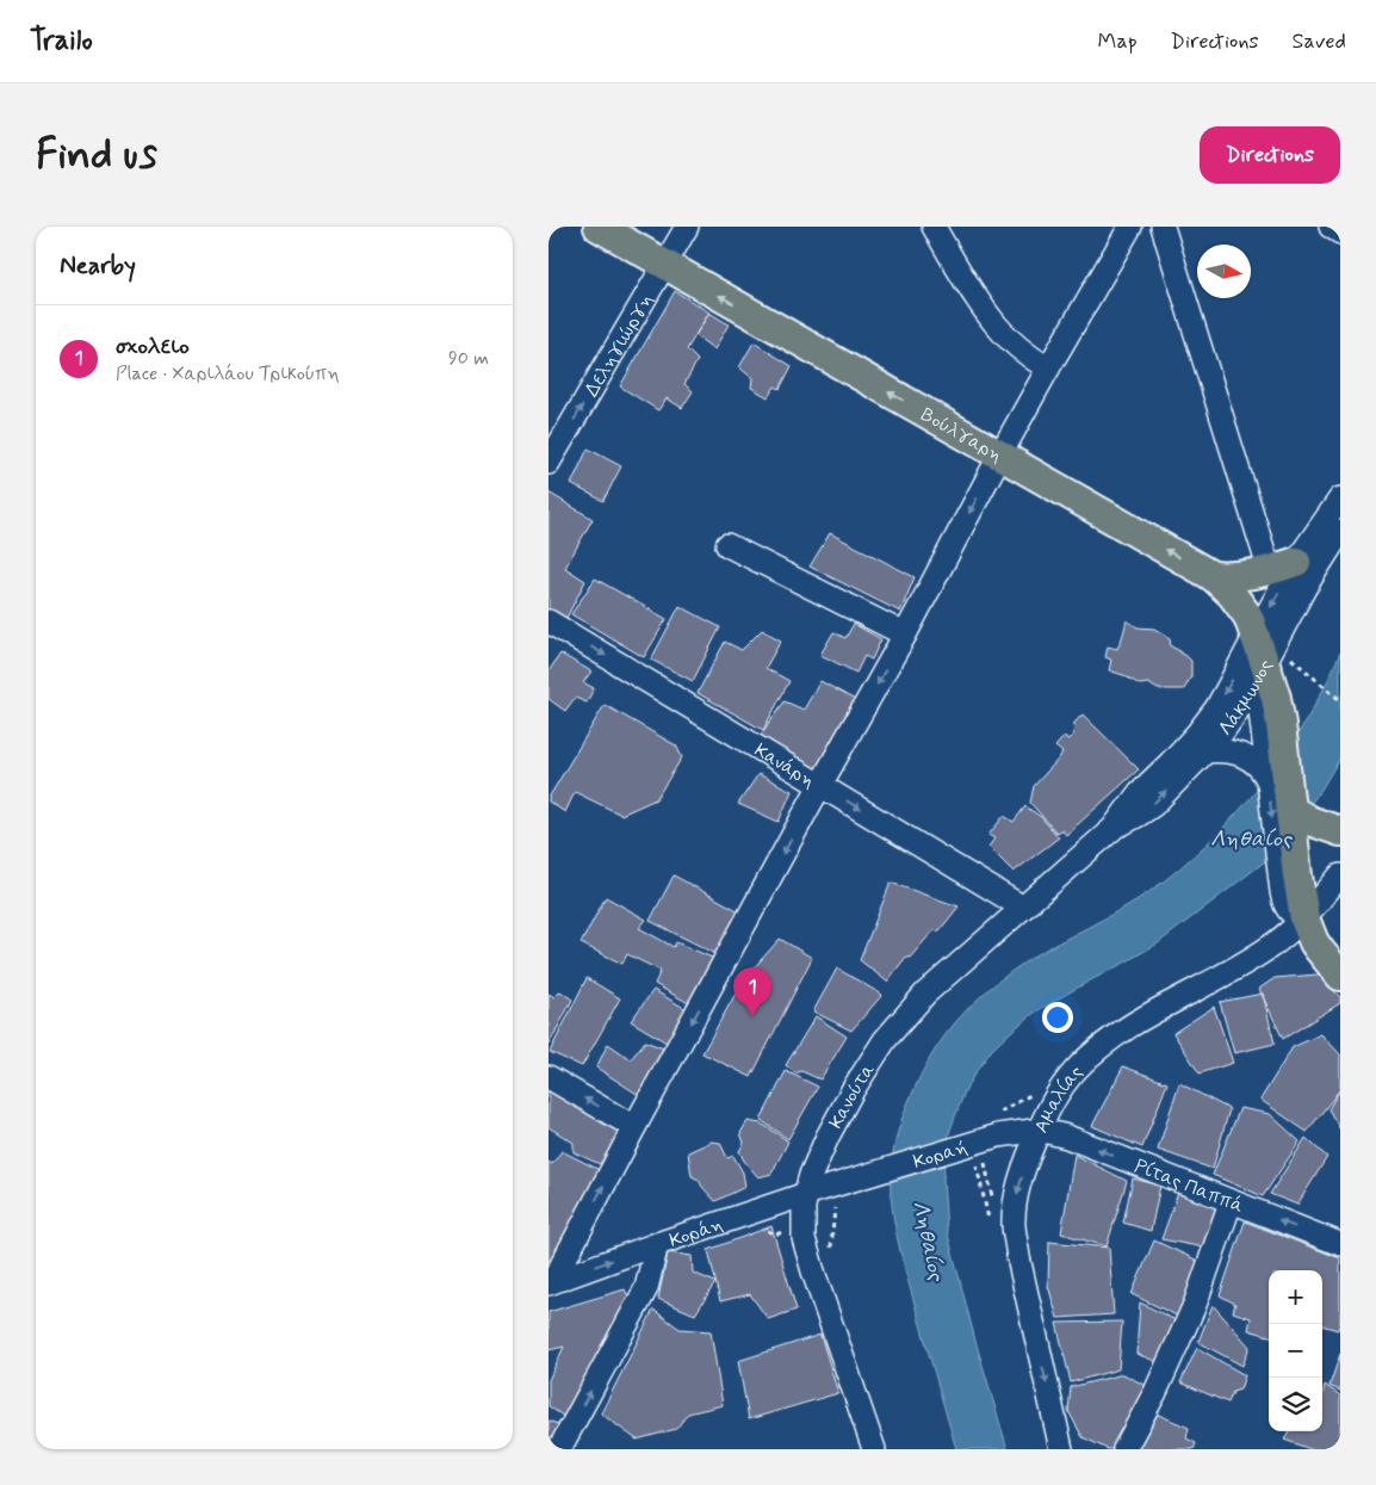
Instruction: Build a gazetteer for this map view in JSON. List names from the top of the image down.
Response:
{
  "streets": {
    "main road": ["Βούλγαρη"],
    "street": [
      "Δεληγιώργη",
      "Λάκμωνος",
      "Κανάρη",
      "Κανούτα",
      "Αμαλίας",
      "Κοραή",
      "Ρίτας Παππά",
      "Κοράη"
    ]
  },
  "crossings": [
    ["Δεληγιώργη", "Βούλγαρη"],
    ["Βούλγαρη", "Λάκμωνος"],
    ["Βούλγαρη", "Αμαλίας"],
    ["Λάκμωνος", "Κανούτα"],
    ["Κανάρη", "Κανούτα"],
    ["Κανούτα", "Κοράη"],
    ["Αμαλίας", "Κοραή"],
    ["Αμαλίας", "Ρίτας Παππά"],
    ["Κοραή", "Ρίτας Παππά"],
    ["Κοραή", "Κοράη"]
  ],
  "one_way": [
    "Δεληγιώργη",
    "Βούλγαρη",
    "Αμαλίας",
    "Ρίτας Παππά",
    "Κοράη"
  ],
  "water": ["Ληθαίος"],
  "north": "right",
  "page": {
    "header": "Trailo",
    "nav": ["Map", "Directions", "Saved"],
    "buttons": "Directions",
    "title": "Find us",
    "heading": "Nearby",
    "list": [
      {
        "mark": "1",
        "name": "σχολειο",
        "note": "Place · Χαριλάου Τρικούπη",
        "value": "90 m"
      }
    ],
    "pins": "1",
    "map_buttons": ["+", "−"]
  }
}
